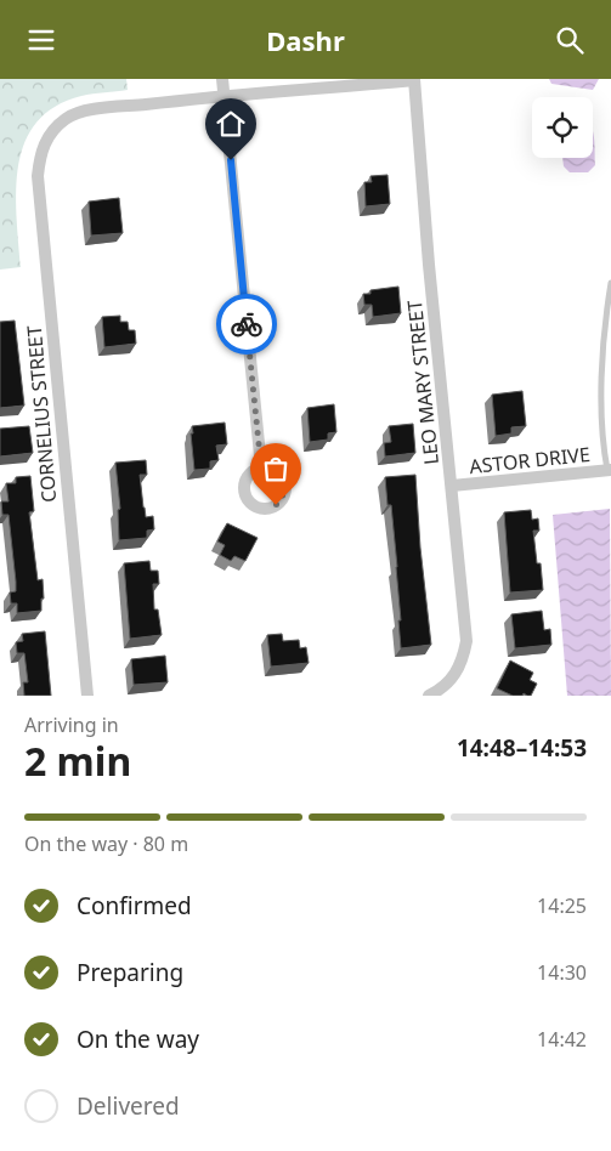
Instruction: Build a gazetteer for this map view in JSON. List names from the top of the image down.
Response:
{
  "streets": {
    "street": ["LEO MARY STREET", "CORNELIUS STREET", "ASTOR DRIVE"]
  },
  "crossings": [
    ["LEO MARY STREET", "ASTOR DRIVE"]
  ],
  "page": {
    "header": "Dashr",
    "heading": ["2 min", "Arriving in", "14:48–14:53"],
    "bar": "On the way · 80 m",
    "list": [
      ["Confirmed", "14:25"],
      ["Preparing", "14:30"],
      ["On the way", "14:42"],
      "Delivered"
    ]
  }
}
